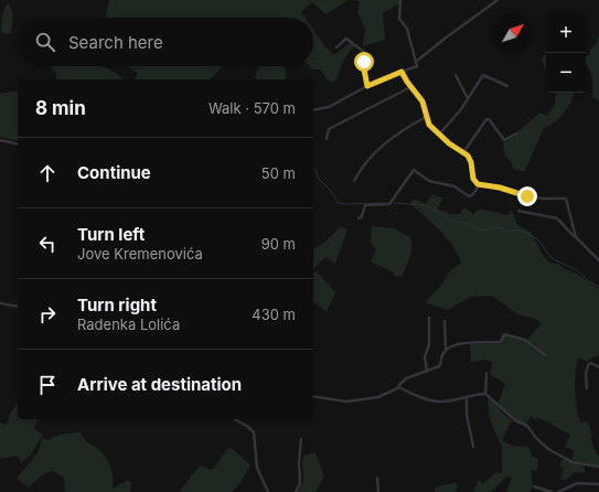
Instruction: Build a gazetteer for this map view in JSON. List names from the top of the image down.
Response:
{
  "north": "top right",
  "page": {
    "map_buttons": ["+", "−"],
    "search": "Search here",
    "heading": ["8 min", "Walk · 570 m"],
    "list": [
      ["Continue", "50 m"],
      ["Turn left", "Jove Kremenovića", "90 m"],
      ["Turn right", "Radenka Lolića", "430 m"],
      "Arrive at destination"
    ]
  }
}
